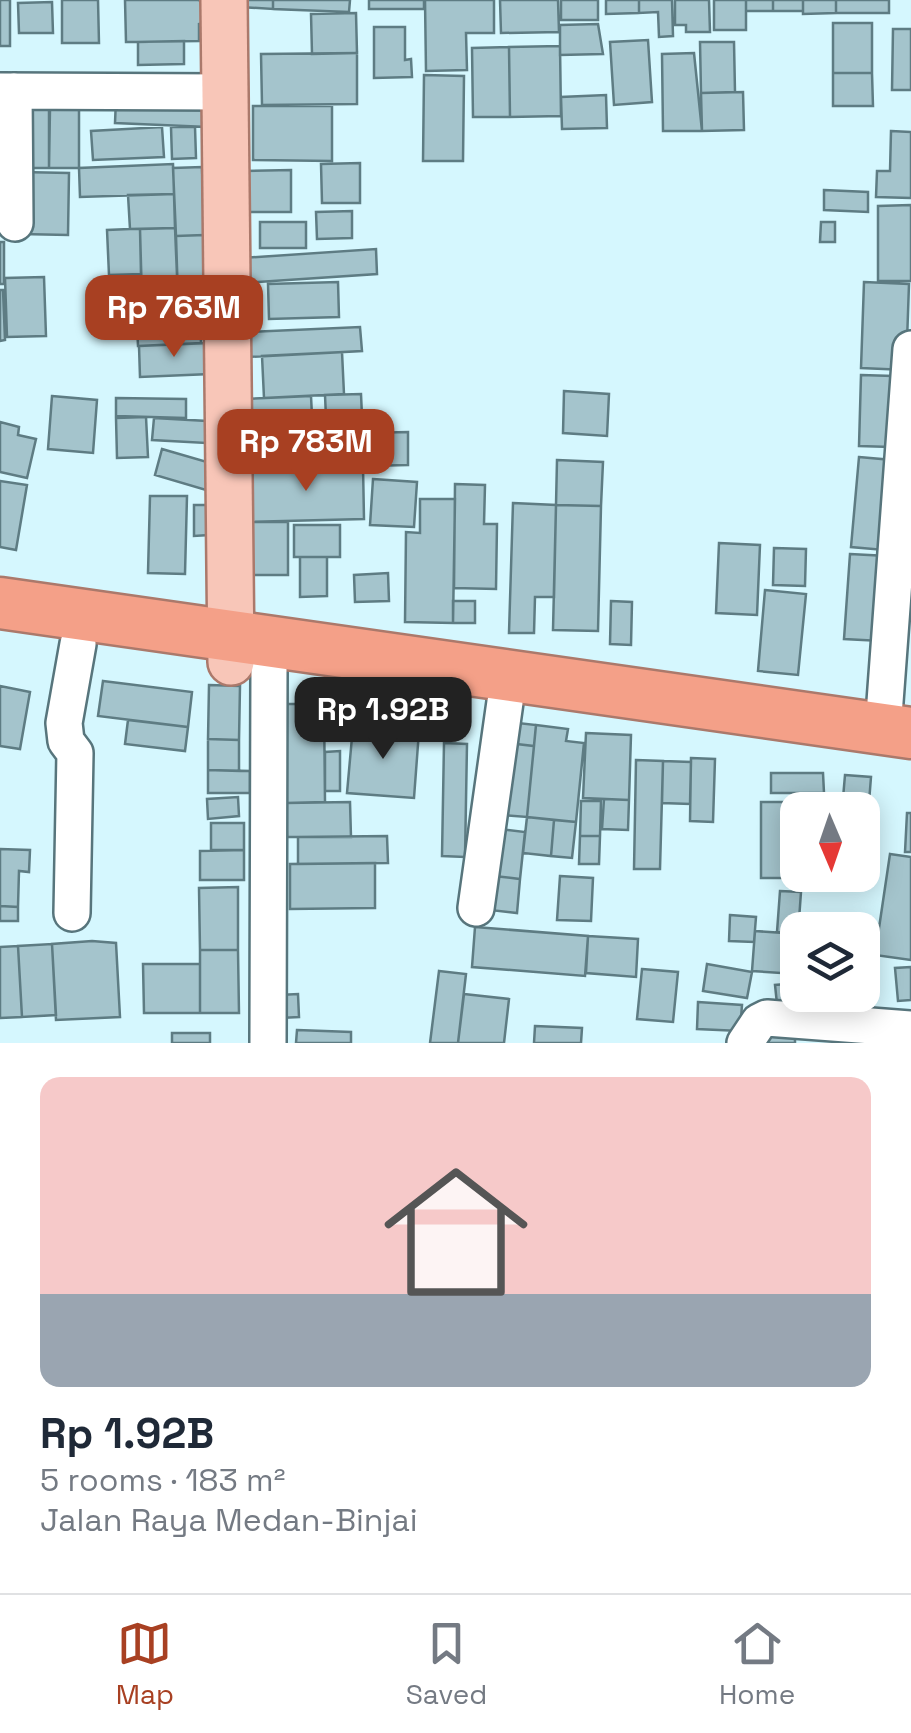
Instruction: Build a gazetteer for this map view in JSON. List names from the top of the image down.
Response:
{
  "north": "bottom",
  "page": {
    "price": ["Rp 763M", "Rp 783M", "Rp 1.92B"],
    "list": [
      {
        "name": "Rp 1.92B",
        "note": "5 rooms · 183 m² · Jalan Raya Medan-Binjai"
      }
    ],
    "tabs": ["Map", "Saved", "Home"]
  }
}
